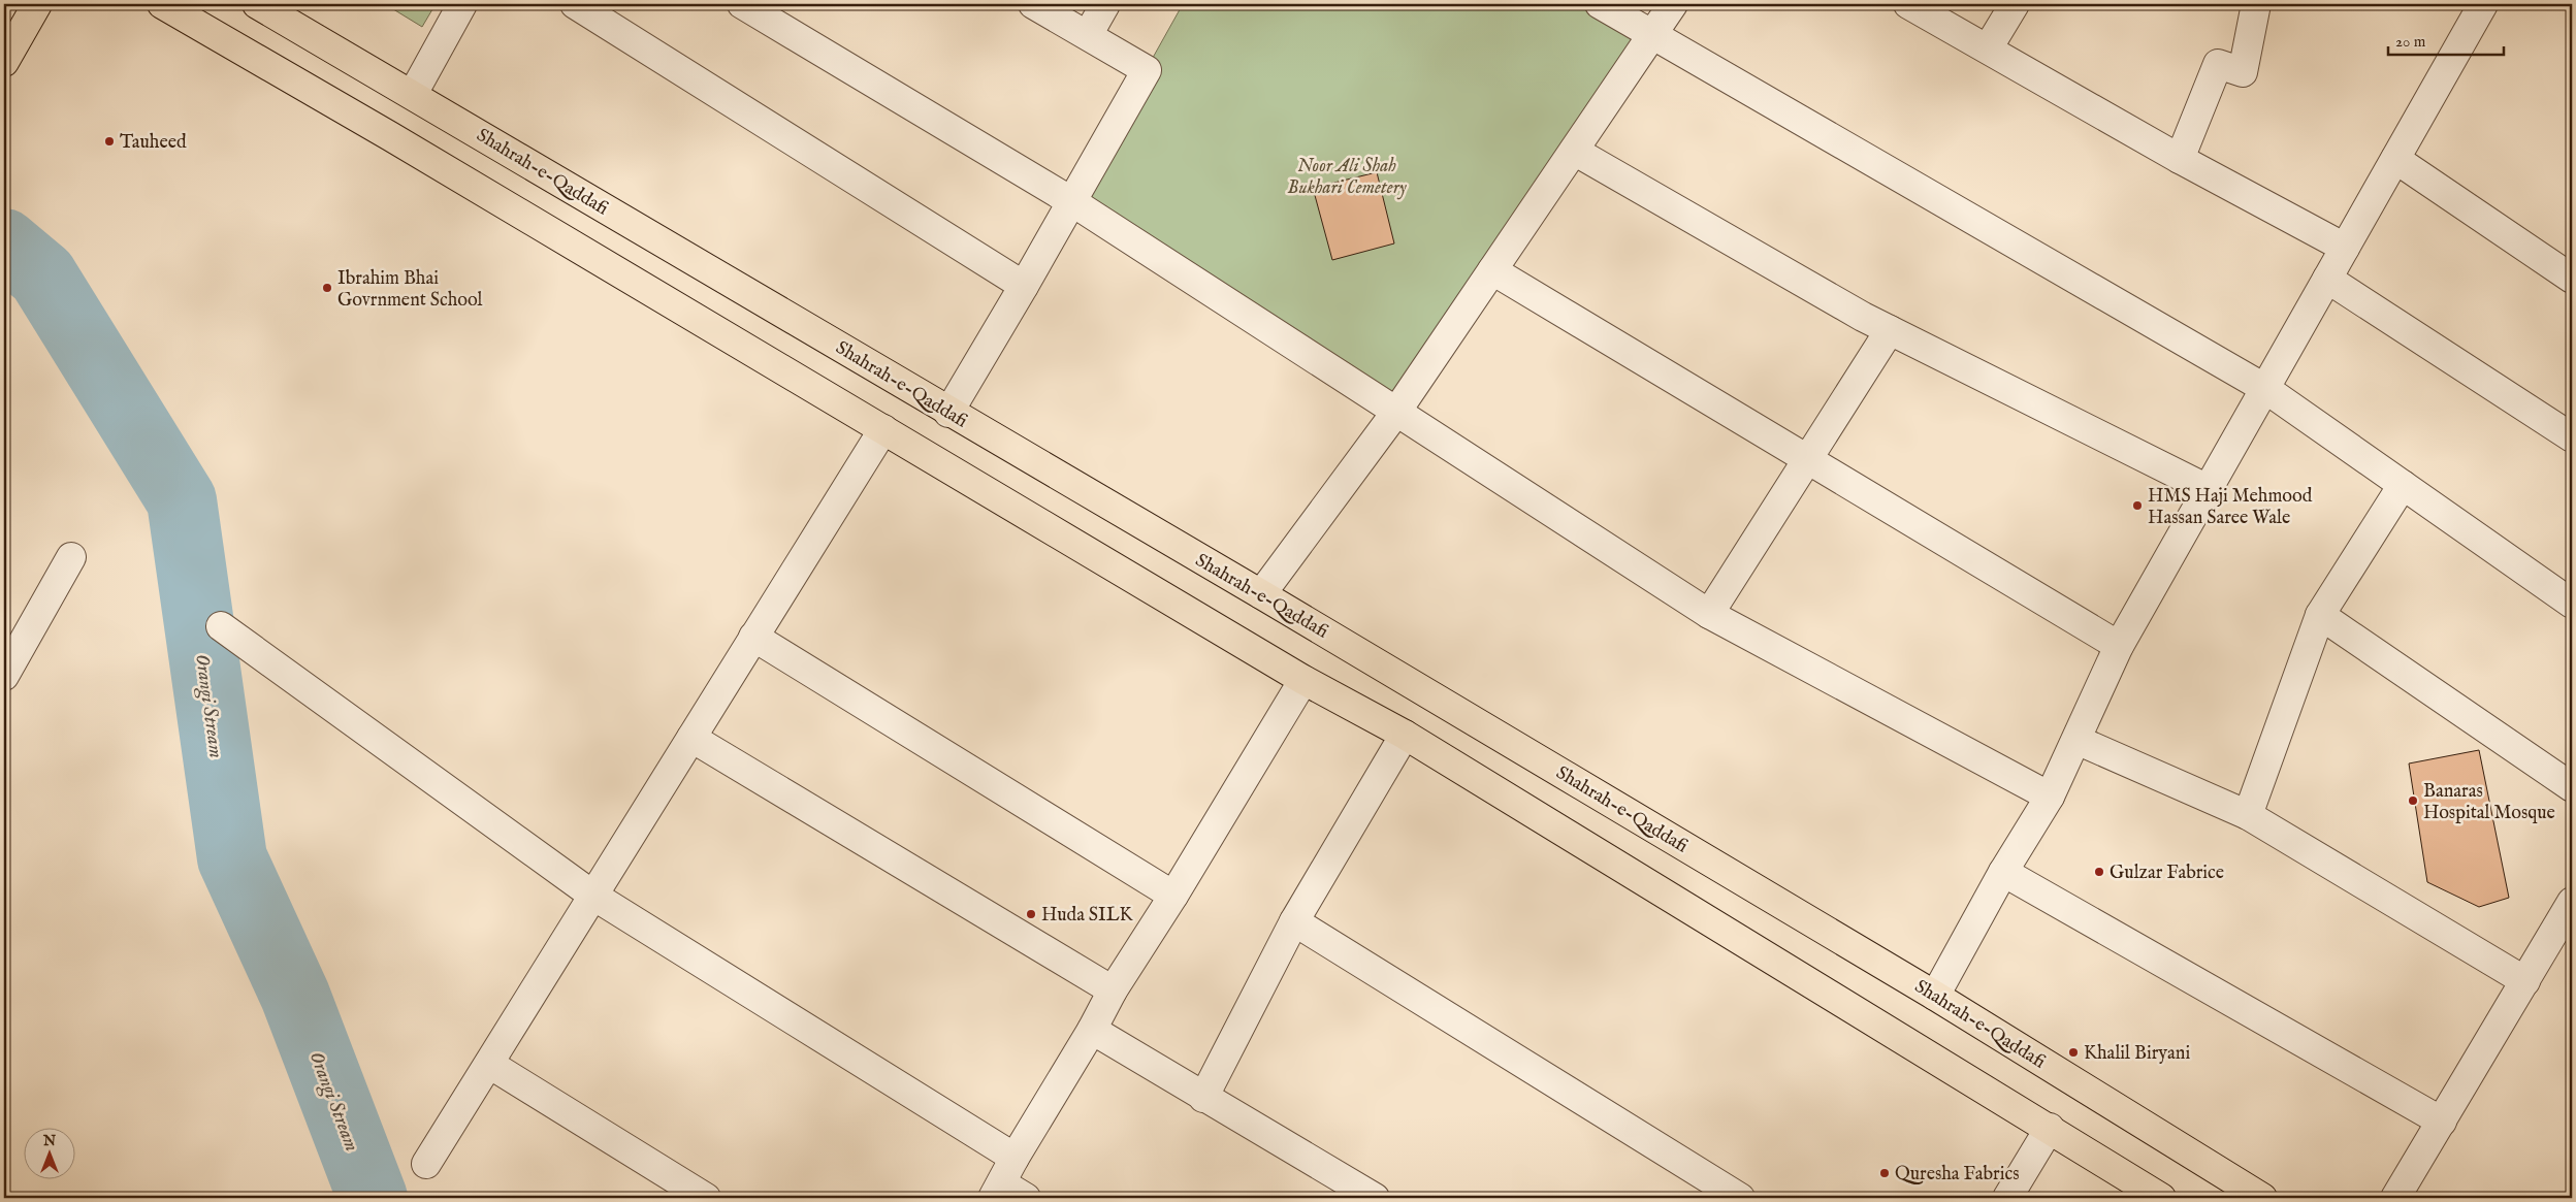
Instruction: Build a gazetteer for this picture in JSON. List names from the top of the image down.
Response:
{
  "streets": {
    "main road": ["Shahrah-e-Qaddafi"]
  },
  "water": ["Orangi Stream"],
  "parks": ["Noor Ali Shah Bukhari Cemetery"],
  "places": [
    "Tauheed",
    "Ibrahim Bhai Govrnment School",
    "HMS Haji Mehmood Hassan Saree Wale",
    "Banaras Hospital Mosque",
    "Gulzar Fabrice",
    "Huda SILK",
    "Khalil Biryani",
    "Quresha Fabrics"
  ],
  "scale_bar": "20 m",
  "north": "top"
}
